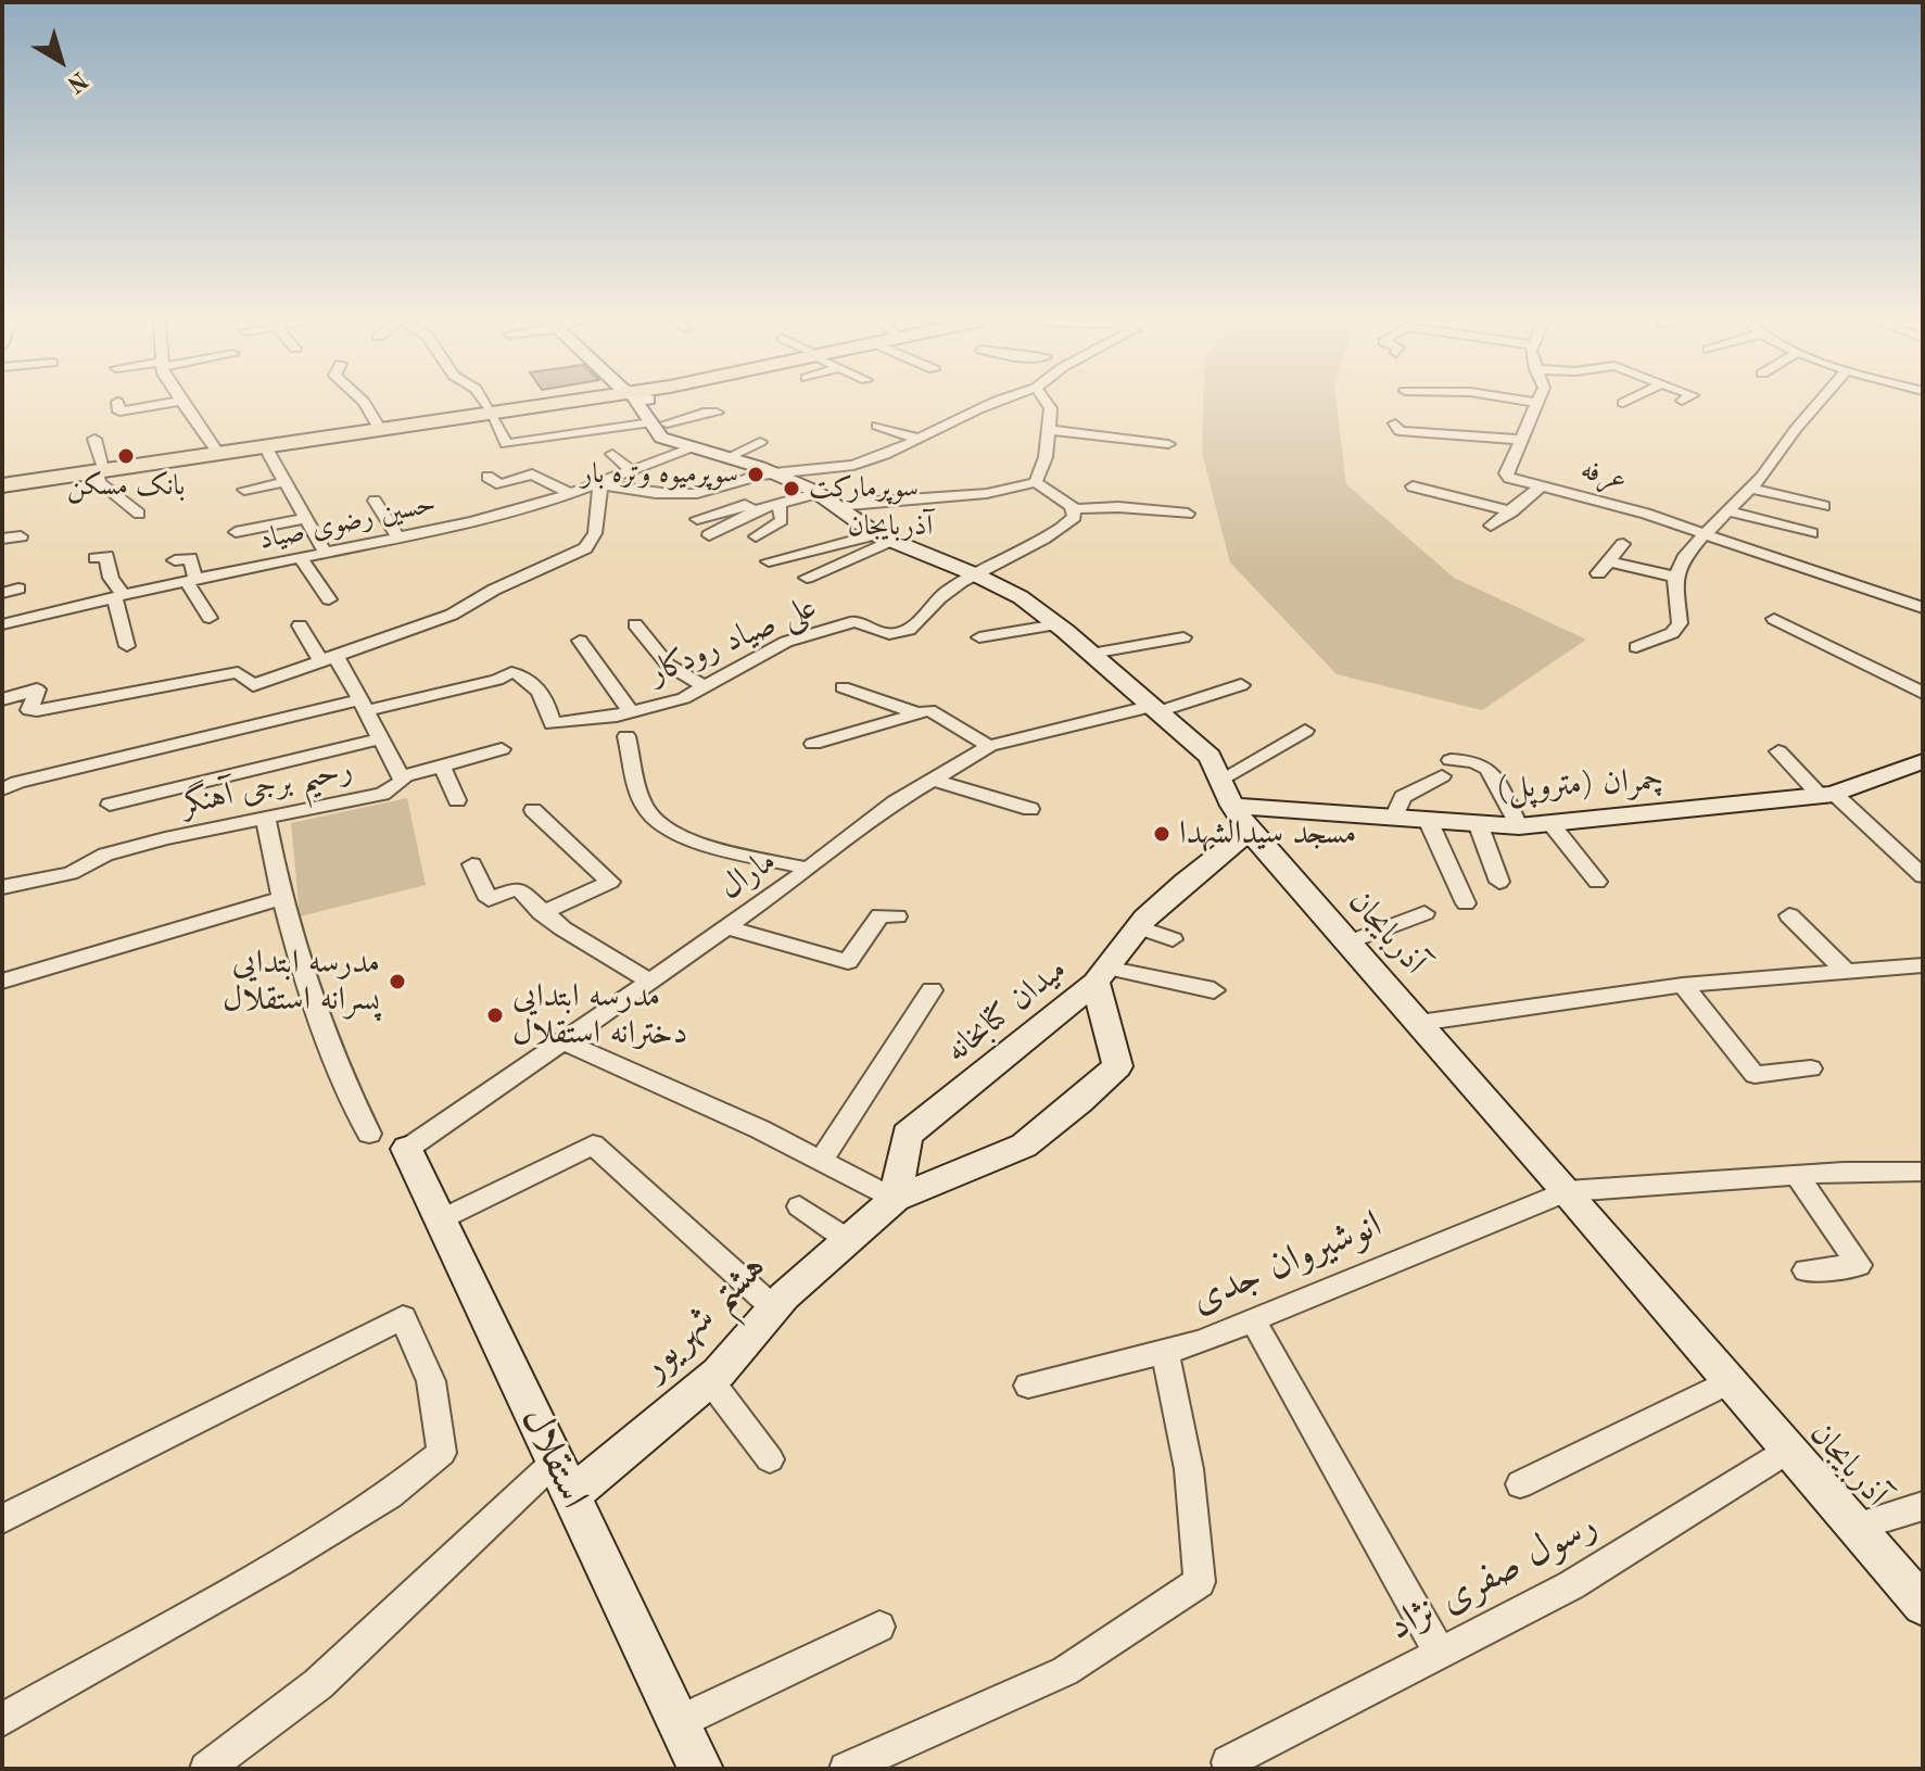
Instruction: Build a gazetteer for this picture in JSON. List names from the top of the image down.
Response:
{
  "streets": {
    "street": [
      "عرفه",
      "حسین رضوی صیاد",
      "علی صیاد رودکار",
      "چمران (متروپل)",
      "رحیم برجی آهنگر",
      "مارال",
      "آذربایجان",
      "میدان کتابخانه",
      "انوشیروان جدی",
      "هشتم شهریور",
      "استقلال",
      "رسول صفری نژاد"
    ]
  },
  "crossings": [
    ["حسین رضوی صیاد", "آذربایجان"],
    ["علی صیاد رودکار", "رحیم برجی آهنگر"],
    ["علی صیاد رودکار", "آذربایجان"],
    ["چمران (متروپل)", "آذربایجان"],
    ["مارال", "آذربایجان"],
    ["مارال", "استقلال"],
    ["آذربایجان", "انوشیروان جدی"],
    ["آذربایجان", "رسول صفری نژاد"],
    ["میدان کتابخانه", "هشتم شهریور"],
    ["هشتم شهریور", "استقلال"]
  ],
  "districts": ["آذربایجان"],
  "places": [
    "بانک مسکن",
    "سوپرمیوه وتره بار",
    "سوپرمارکت",
    "مسجد سیدالشهدا",
    "مدرسه ابتدایی پسرانه استقلال",
    "مدرسه ابتدایی دخترانه استقلال"
  ],
  "north": "bottom right"
}
